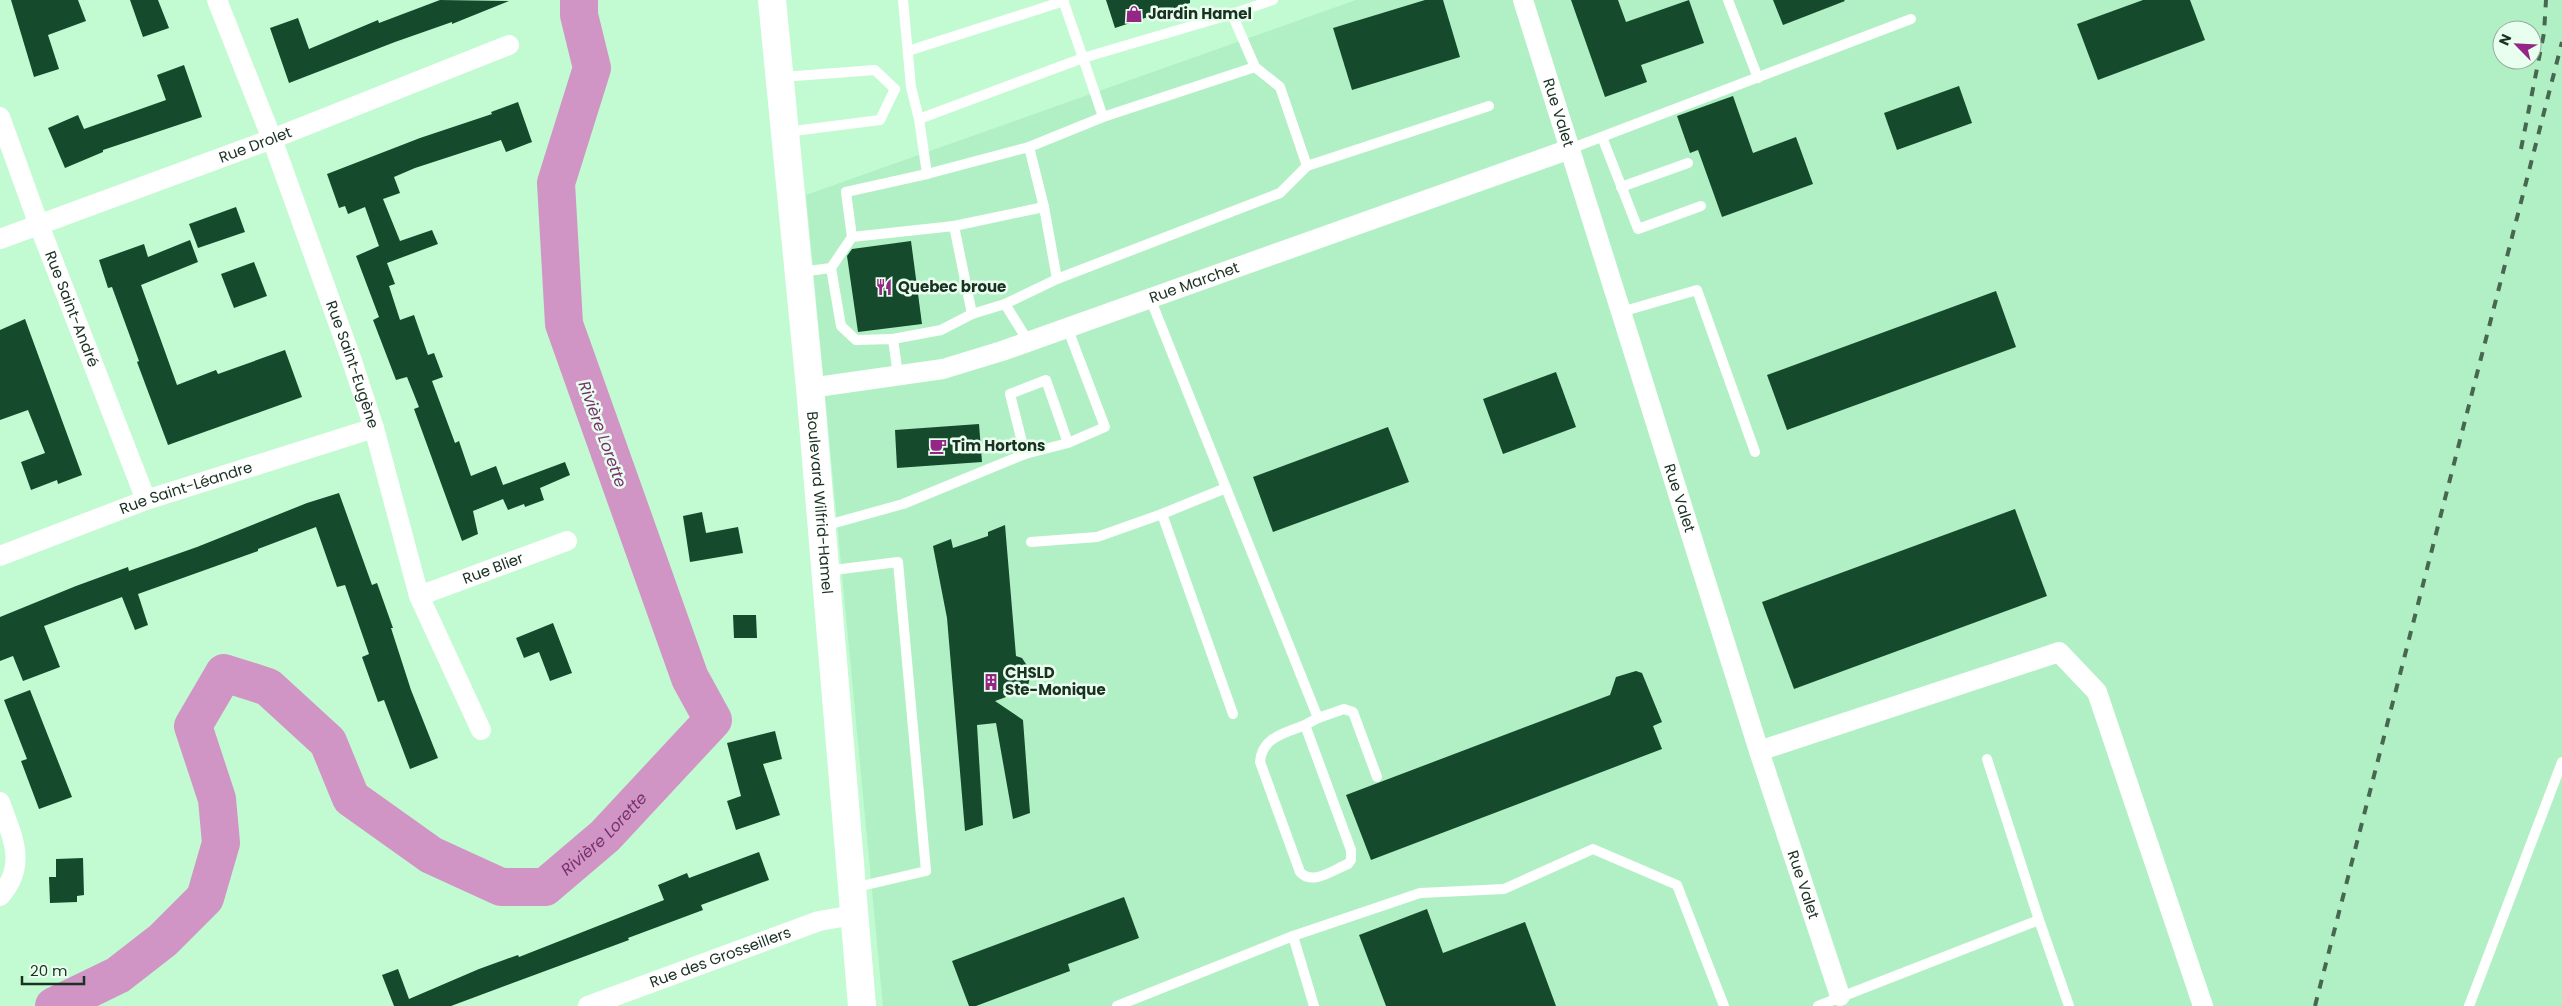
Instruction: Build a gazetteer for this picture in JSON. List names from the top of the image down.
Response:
{
  "streets": {
    "main road": ["Boulevard Wilfrid-Hamel"],
    "street": [
      "Rue Valet",
      "Rue Drolet",
      "Rue Marchet",
      "Rue Saint-André",
      "Rue Saint-Eugène",
      "Rue Saint-Léandre",
      "Rue Blier",
      "Rue des Grosseillers"
    ]
  },
  "crossings": [
    ["Rue Valet", "Rue Marchet"],
    ["Rue Drolet", "Rue Saint-André"],
    ["Rue Drolet", "Rue Saint-Eugène"],
    ["Rue Marchet", "Boulevard Wilfrid-Hamel"],
    ["Rue Saint-André", "Rue Saint-Léandre"],
    ["Rue Saint-Eugène", "Rue Saint-Léandre"],
    ["Rue Saint-Eugène", "Rue Blier"],
    ["Boulevard Wilfrid-Hamel", "Rue des Grosseillers"]
  ],
  "water": ["Rivière Lorette"],
  "places": {
    "shop": ["Jardin Hamel"],
    "restaurant": ["Quebec broue"],
    "cafe": ["Tim Hortons"],
    "building": ["CHSLD Ste-Monique"]
  },
  "scale_bar": "20 m",
  "north": "top left"
}
